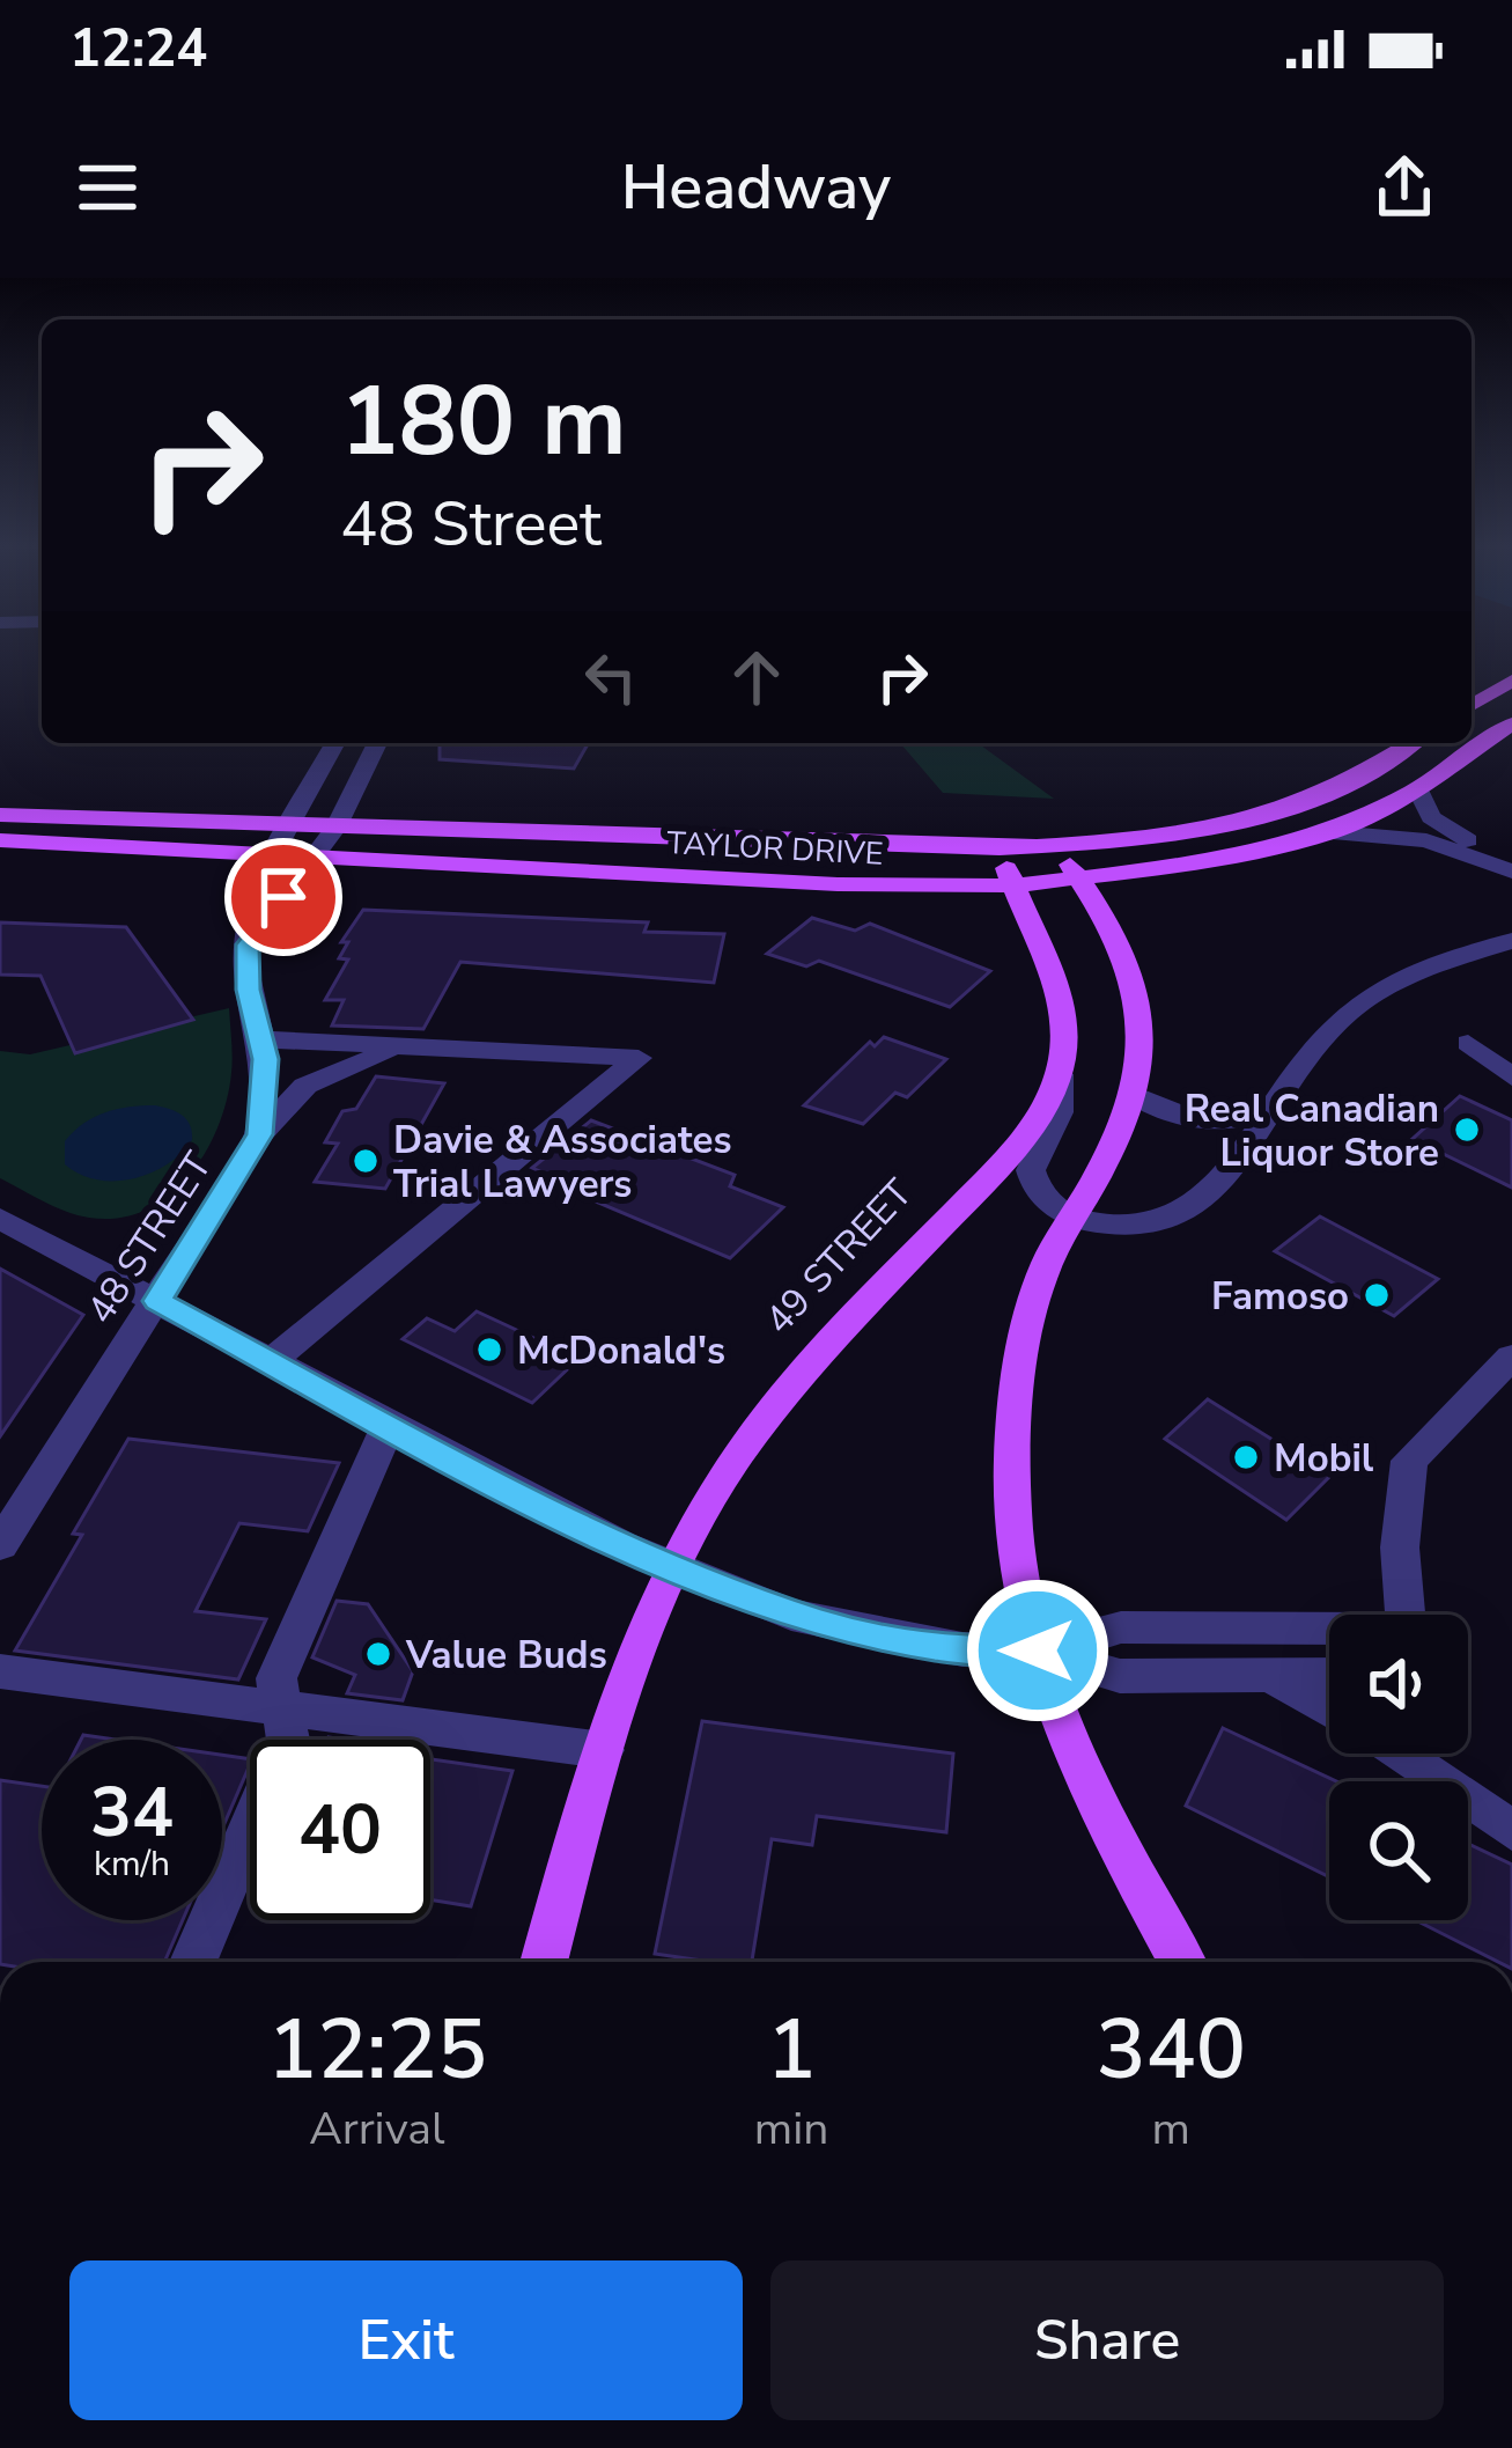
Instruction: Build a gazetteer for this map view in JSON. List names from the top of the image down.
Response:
{
  "streets": {
    "main road": ["TAYLOR DRIVE", "49 STREET"],
    "street": ["48 STREET"]
  },
  "crossings": [
    ["TAYLOR DRIVE", "48 STREET"],
    ["TAYLOR DRIVE", "49 STREET"]
  ],
  "places": [
    "Real Canadian Liquor Store",
    "Davie & Associates Trial Lawyers",
    "Famoso",
    "McDonald's",
    "Mobil",
    "Value Buds"
  ],
  "page": {
    "status": "12:24",
    "header": "Headway",
    "turn": ["180 m", "48 Street"],
    "speed": "34 km/h",
    "limit": "40",
    "eta": [
      "12:25",
      "Arrival",
      "1",
      "min",
      "340",
      "m"
    ],
    "buttons": ["Exit", "Share"]
  }
}
